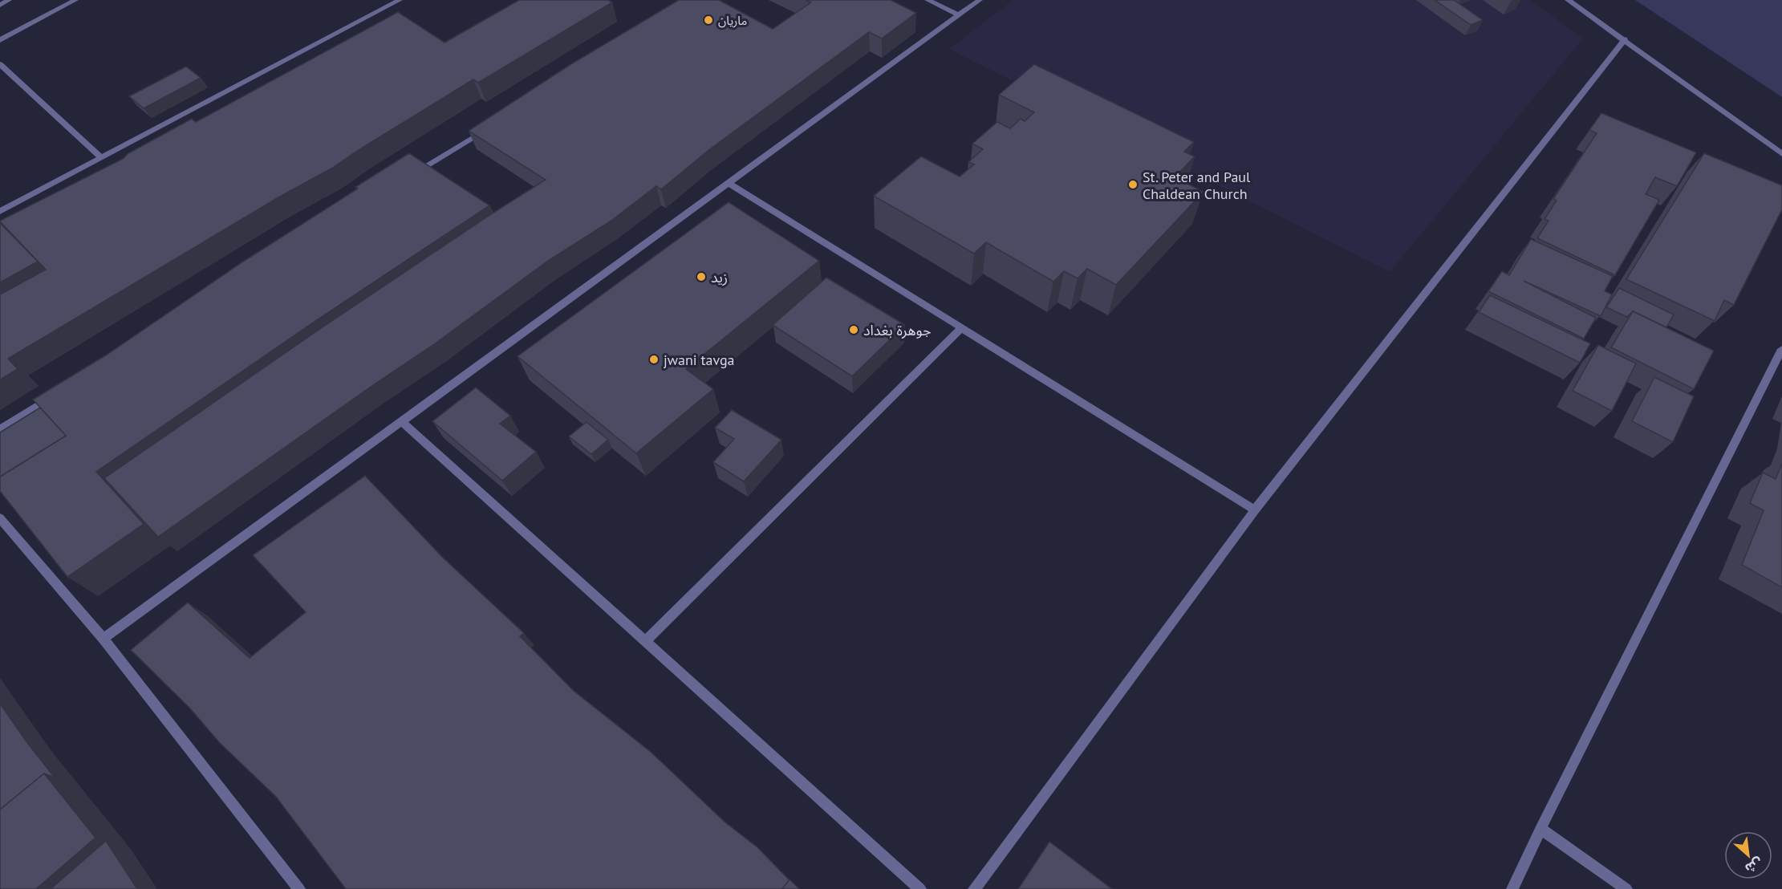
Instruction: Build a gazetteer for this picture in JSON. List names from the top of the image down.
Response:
{
  "places": [
    "ماريان",
    "St. Peter and Paul Chaldean Church",
    "زيد",
    "جوهرة بغداد",
    "jwani tavga"
  ],
  "north": "bottom right"
}
